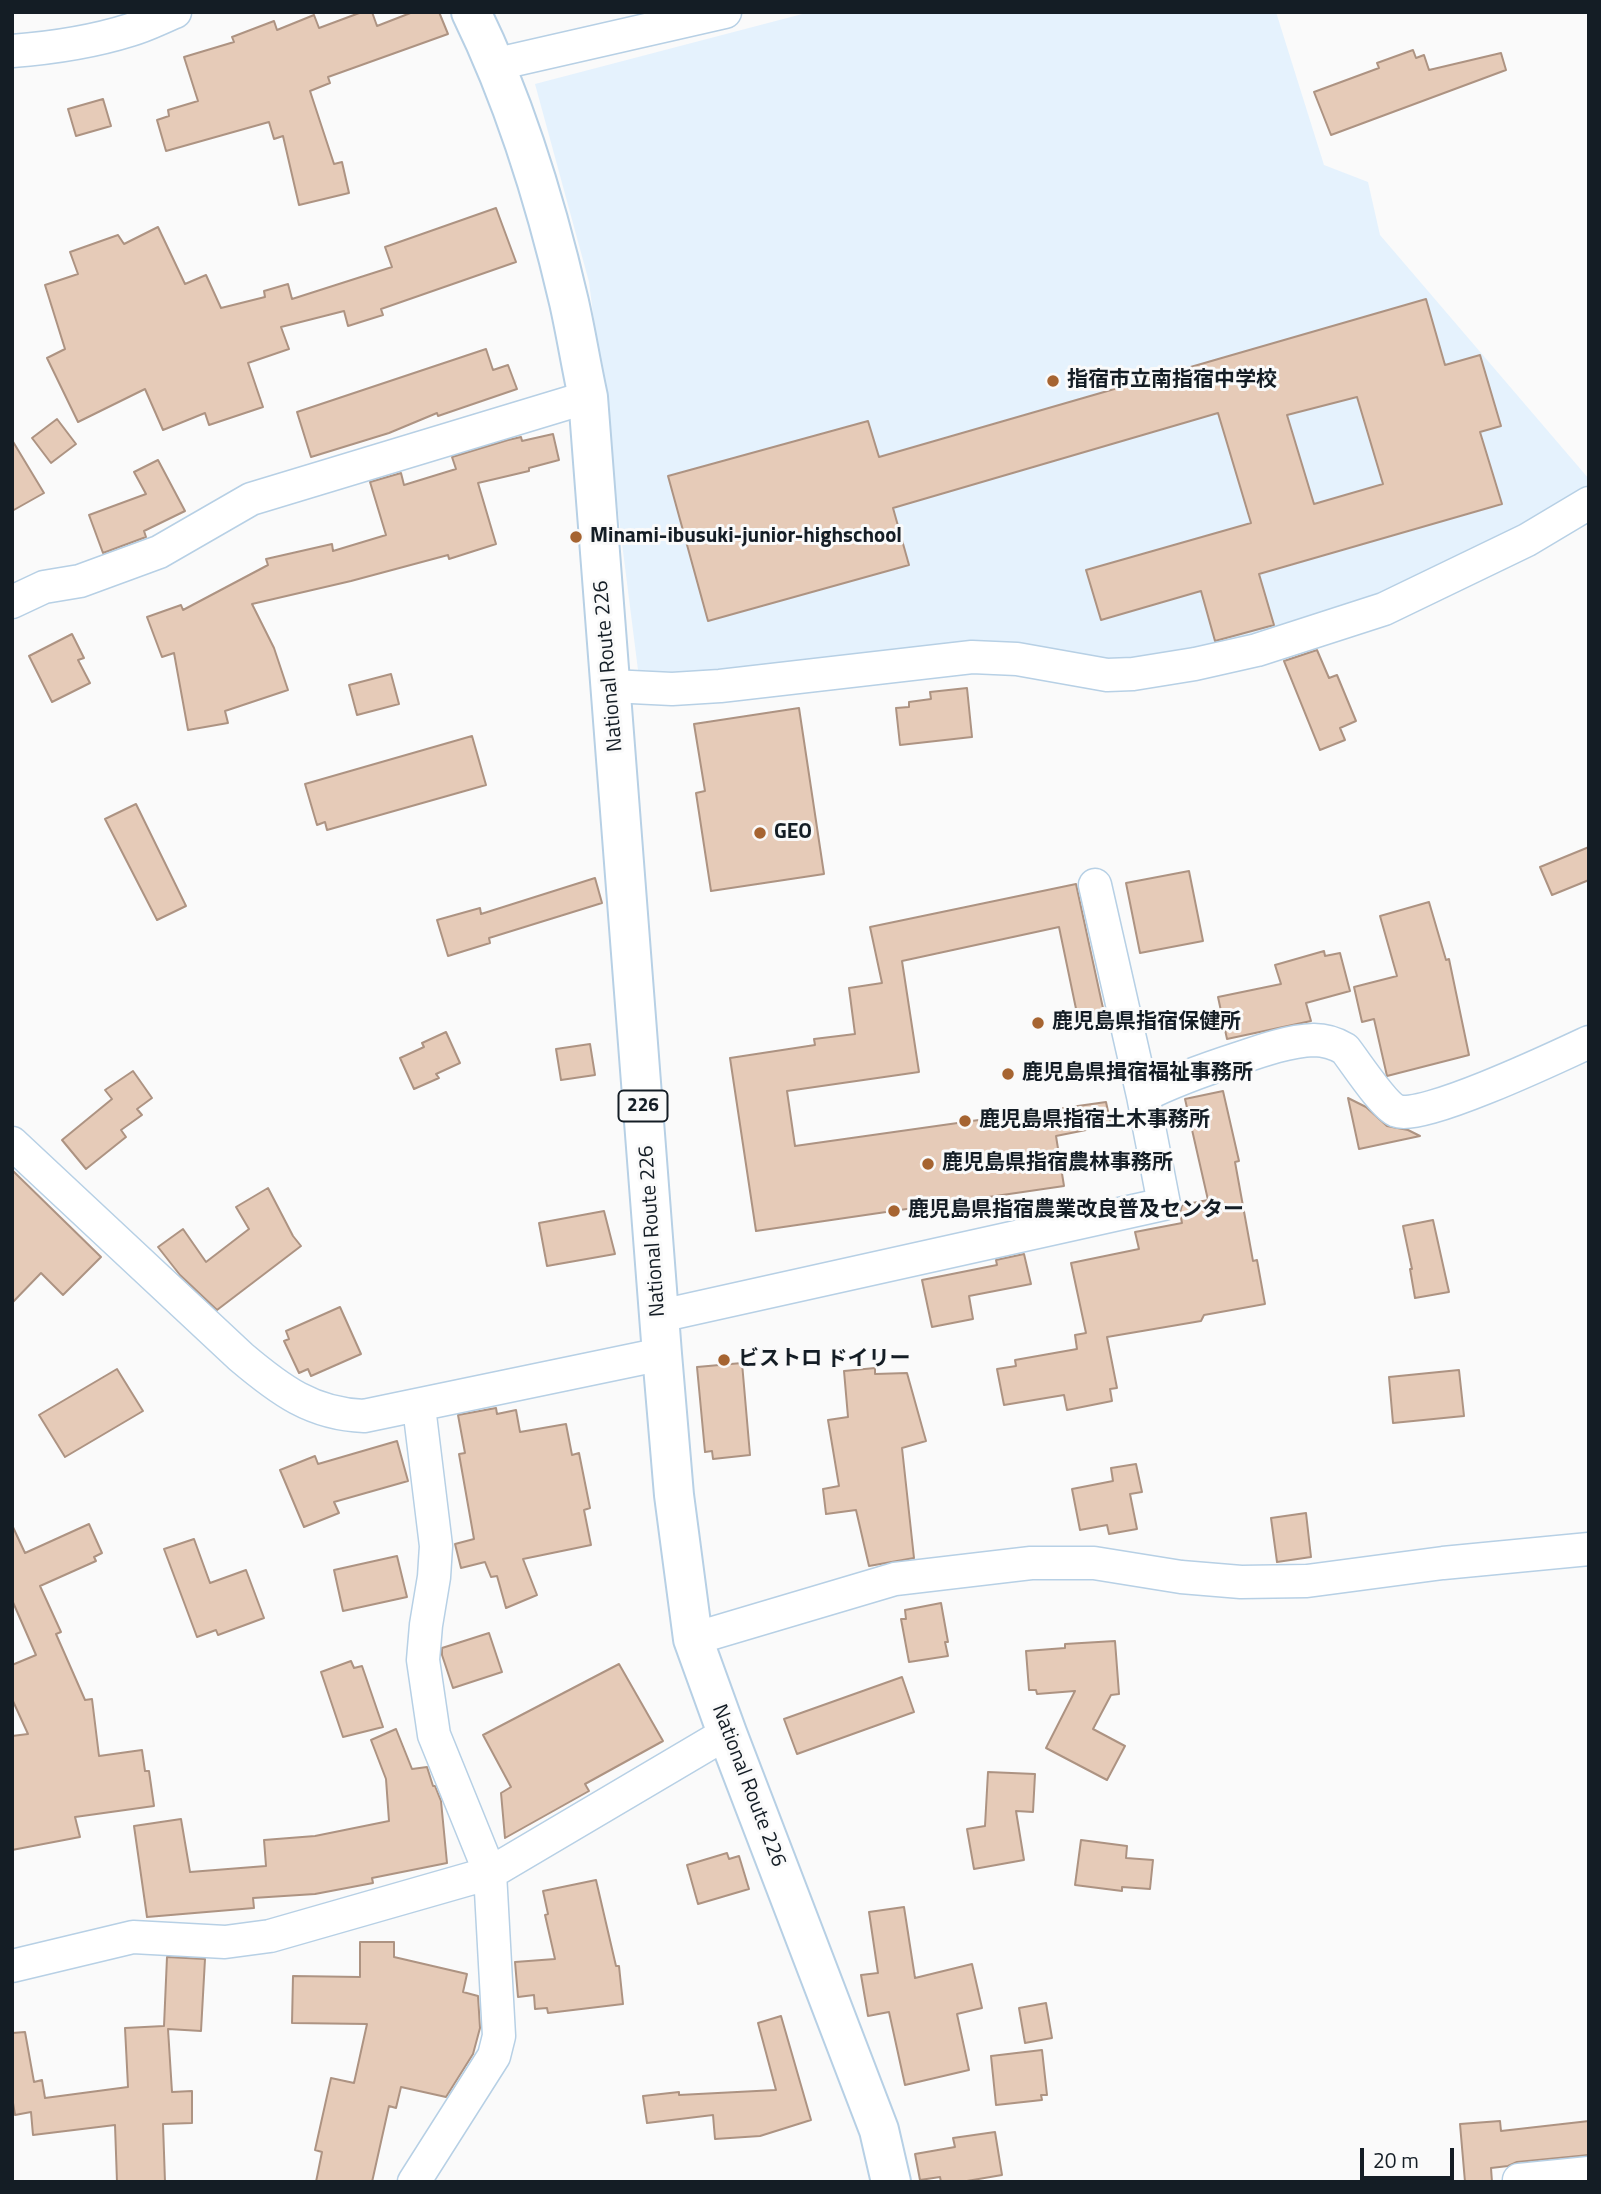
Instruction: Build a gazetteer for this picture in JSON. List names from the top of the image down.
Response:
{
  "streets": {
    "highway": ["National Route 226", "226"]
  },
  "places": [
    "指宿市立南指宿中学校",
    "Minami-ibusuki-junior-highschool",
    "GEO",
    "鹿児島県指宿保健所",
    "鹿児島県揖宿福祉事務所",
    "鹿児島県指宿土木事務所",
    "鹿児島県指宿農林事務所",
    "鹿児島県指宿農業改良普及センター",
    "ビストロ ドイリー"
  ],
  "scale_bar": "20 m"
}
